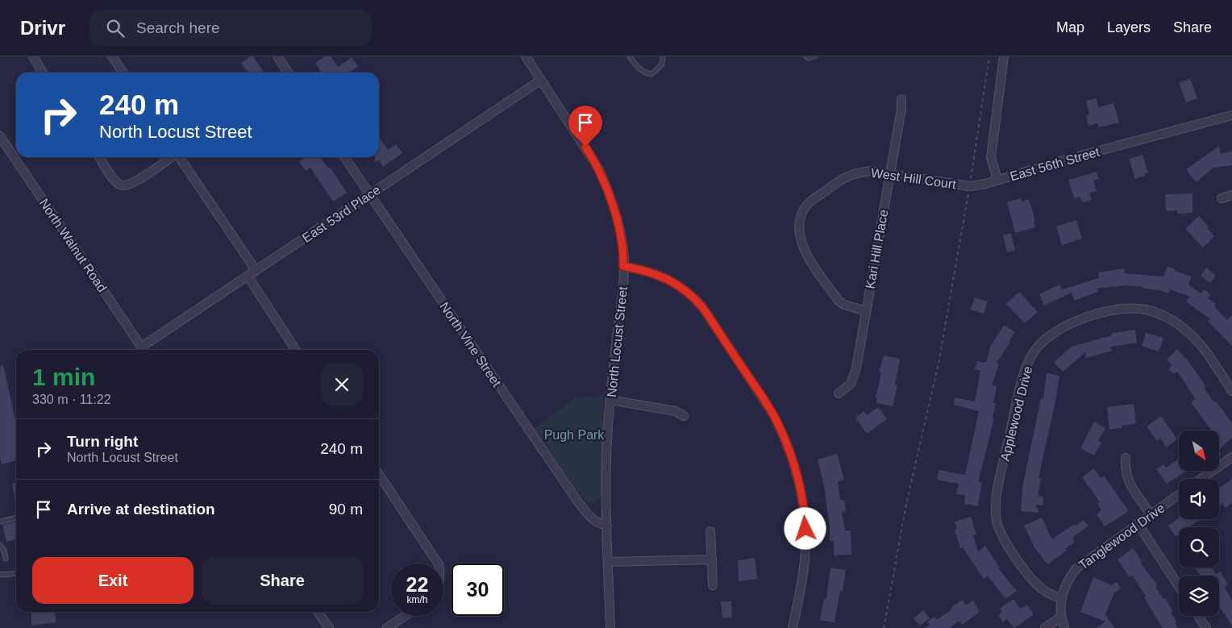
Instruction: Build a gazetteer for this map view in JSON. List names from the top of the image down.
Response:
{
  "streets": {
    "street": [
      "East 56th Street",
      "West Hill Court",
      "East 53rd Place",
      "North Walnut Road",
      "Kari Hill Place",
      "North Locust Street",
      "North Vine Street",
      "Applewood Drive",
      "Tanglewood Drive"
    ]
  },
  "crossings": [
    ["East 56th Street", "West Hill Court"],
    ["West Hill Court", "Kari Hill Place"],
    ["East 53rd Place", "North Walnut Road"],
    ["East 53rd Place", "North Locust Street"],
    ["East 53rd Place", "North Vine Street"],
    ["North Locust Street", "North Vine Street"],
    ["Applewood Drive", "Tanglewood Drive"]
  ],
  "parks": ["Pugh Park"],
  "north": "bottom right",
  "page": {
    "header": "Drivr",
    "search": "Search here",
    "nav": ["Map", "Layers", "Share"],
    "turn": ["240 m", "North Locust Street"],
    "heading": ["1 min", "330 m · 11:22"],
    "list": [
      {
        "name": "Turn right",
        "note": "North Locust Street",
        "value": "240 m"
      },
      {
        "name": "Arrive at destination",
        "value": "90 m"
      }
    ],
    "buttons": ["Exit", "Share"],
    "speed": "22 km/h",
    "limit": "30"
  }
}
